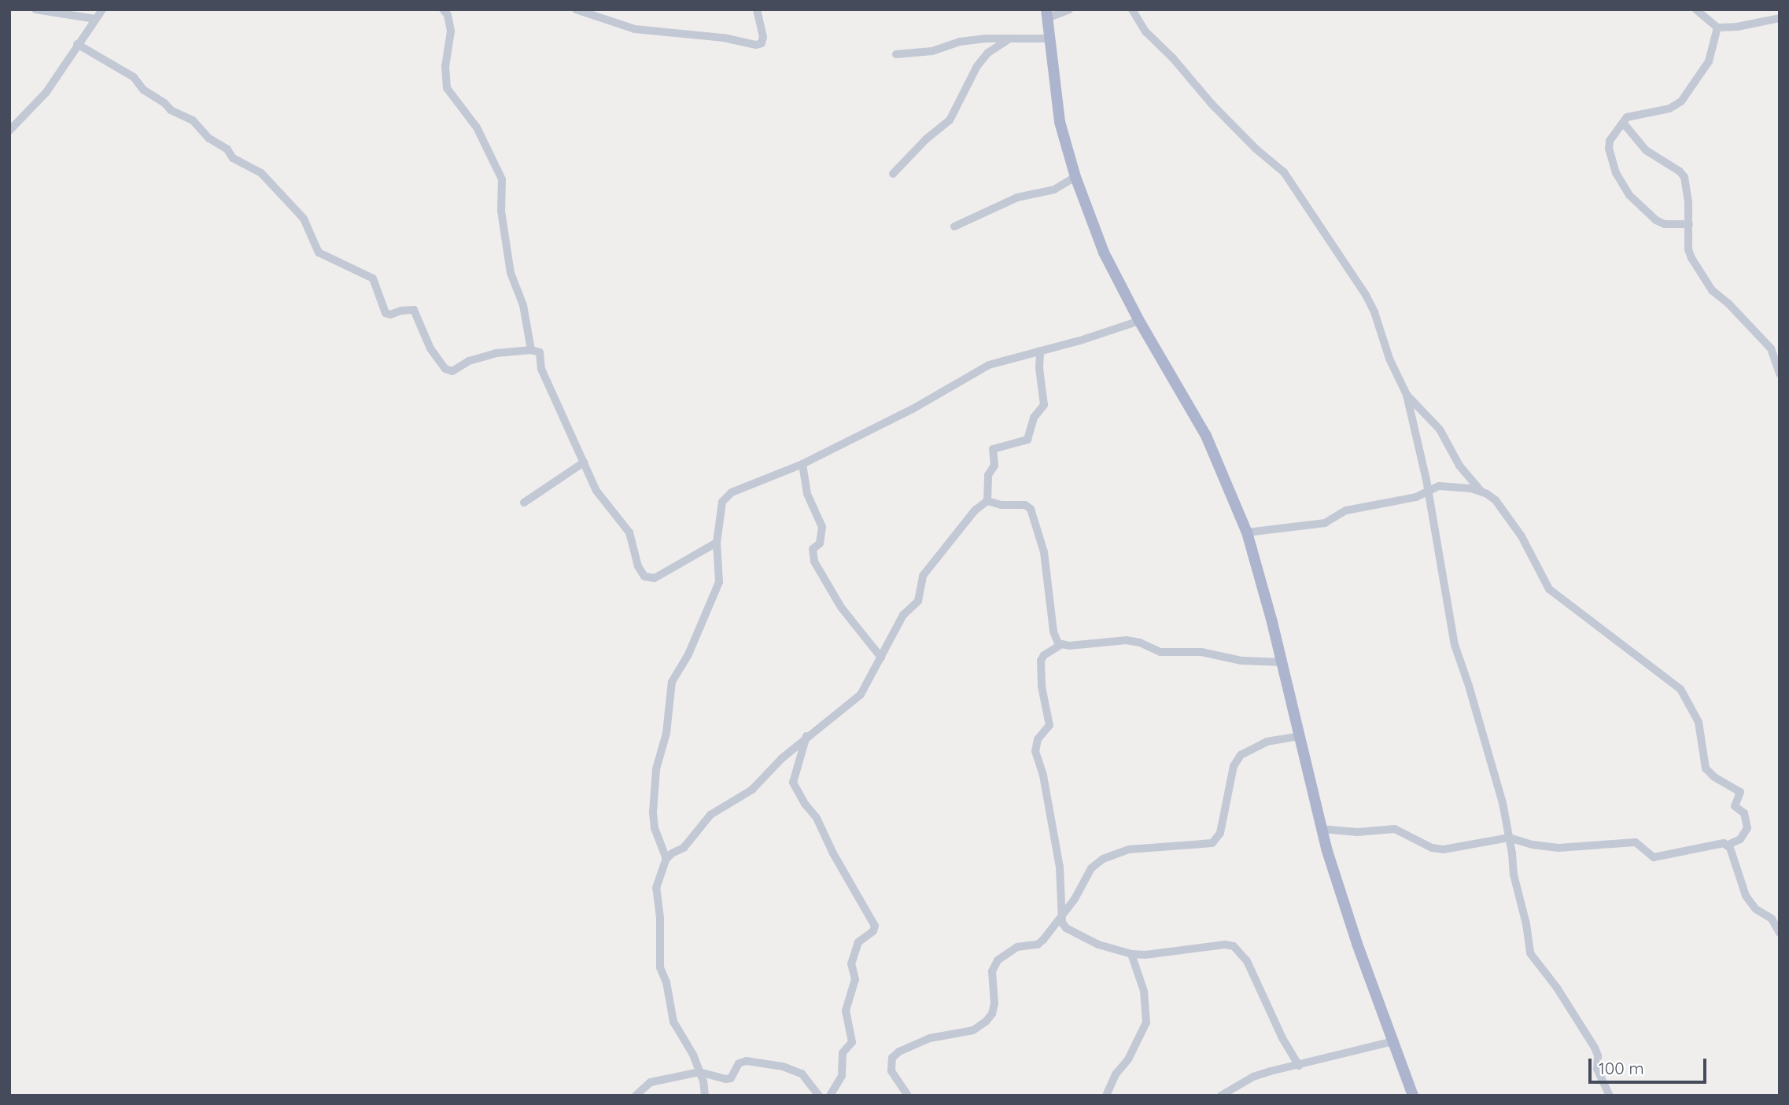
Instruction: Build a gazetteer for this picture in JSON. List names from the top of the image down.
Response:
{
  "scale_bar": "100 m"
}
